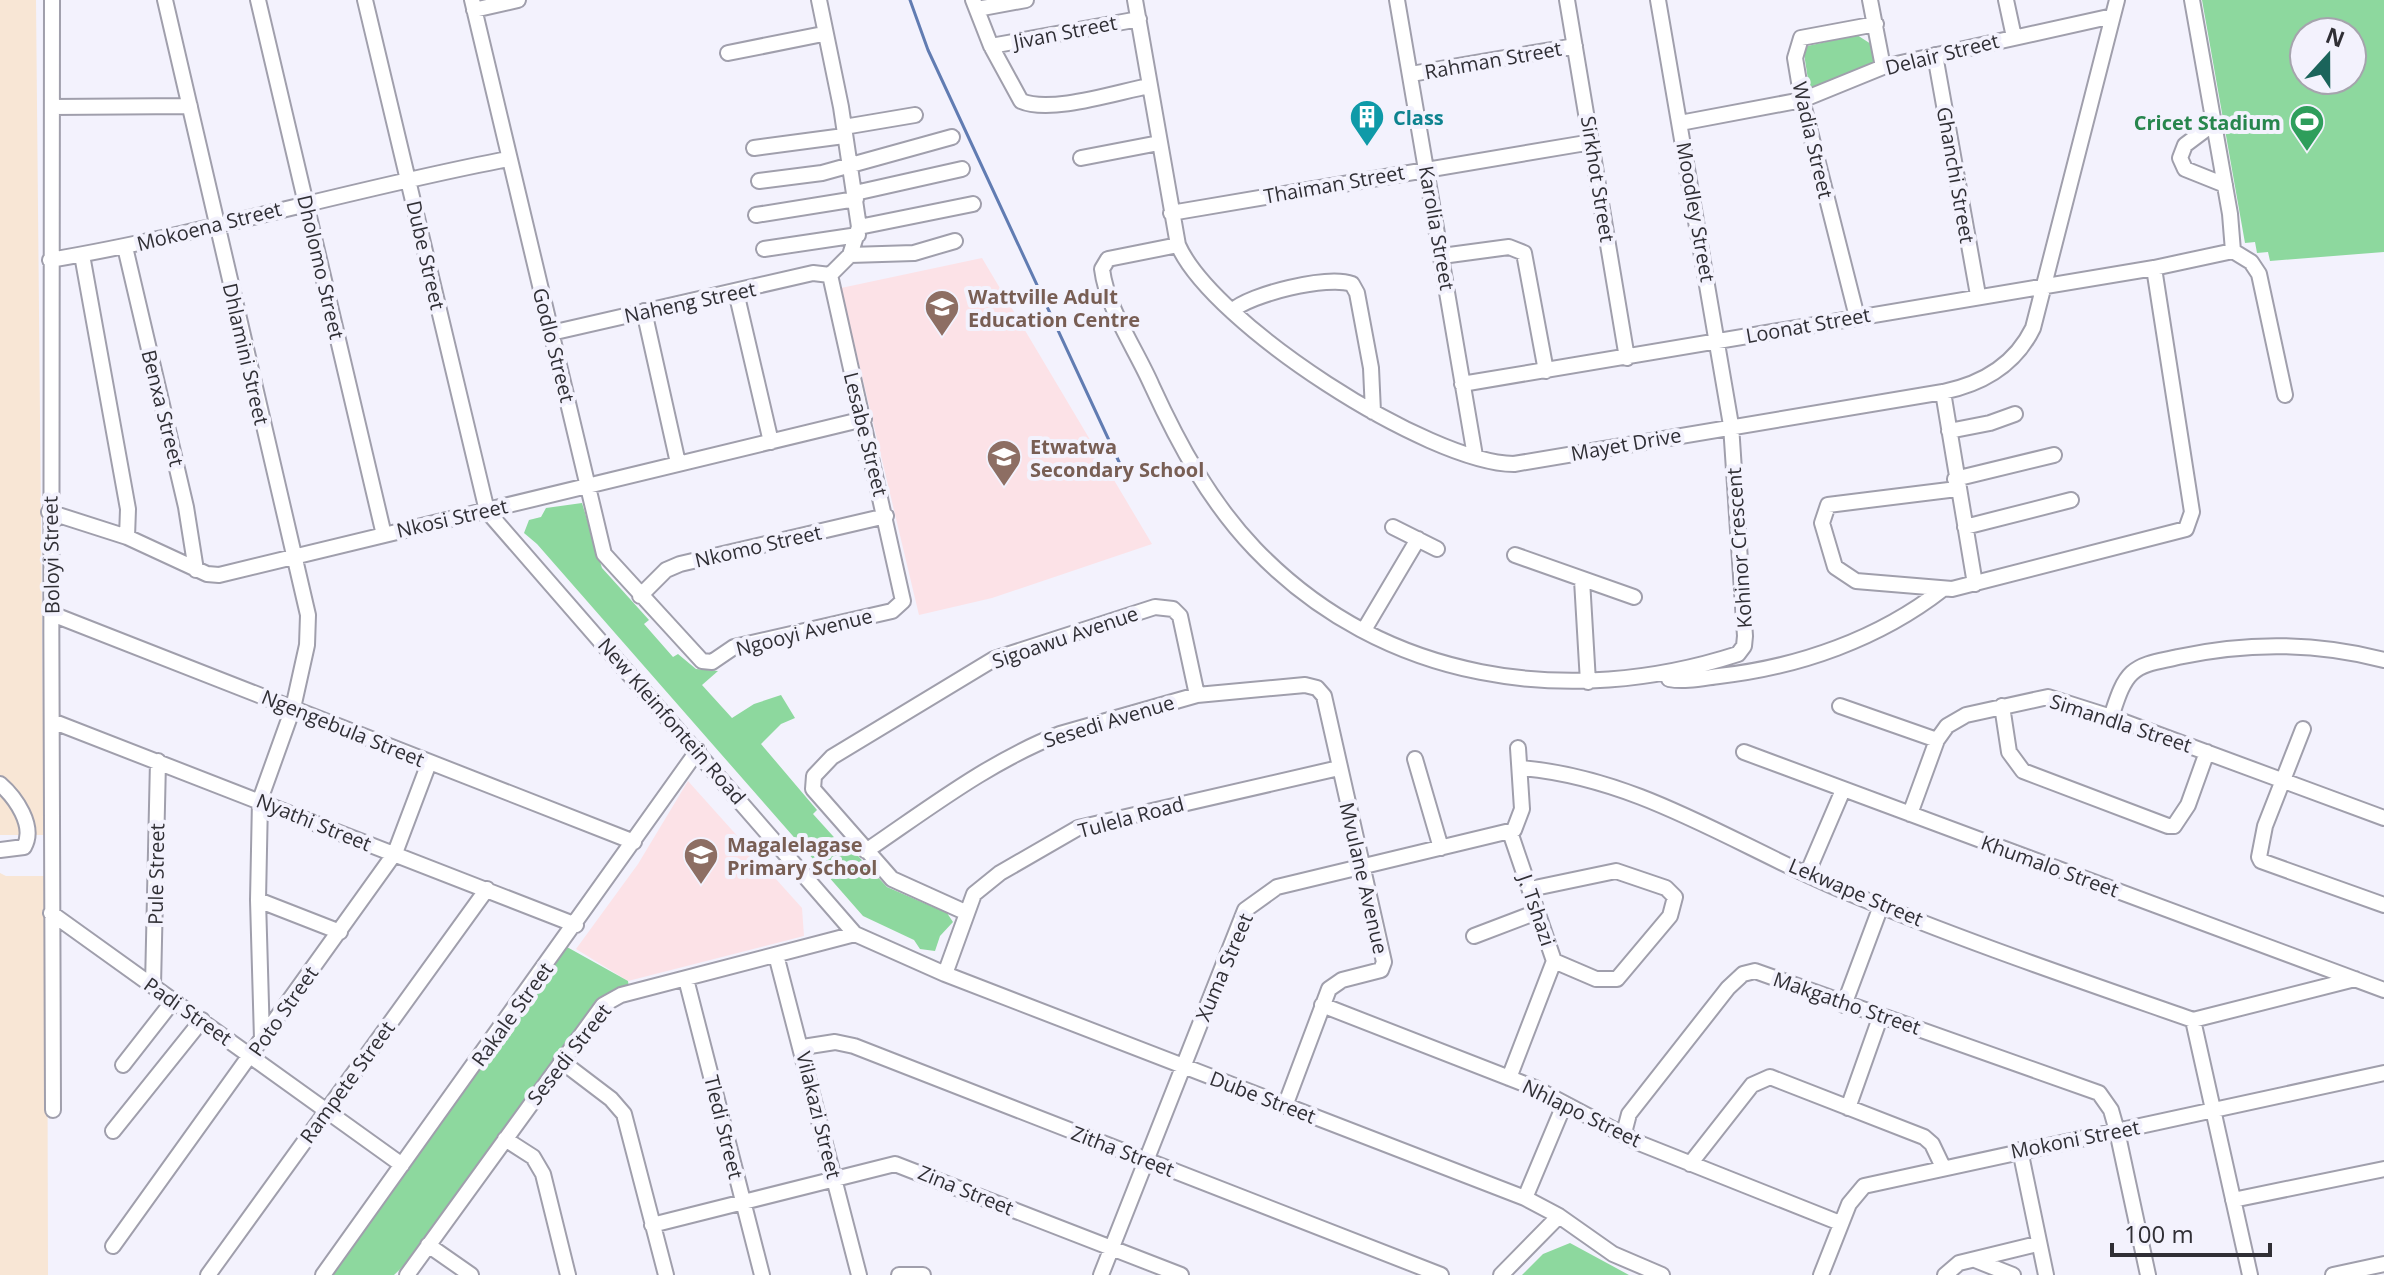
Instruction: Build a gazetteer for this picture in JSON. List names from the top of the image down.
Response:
{
  "streets": {
    "street": [
      "Jivan Street",
      "Delair Street",
      "Rahman Street",
      "Wadia Street",
      "Ghanchi Street",
      "Sirkhot Street",
      "Thaiman Street",
      "Moodley Street",
      "Mokoena Street",
      "Karolia Street",
      "Dube Street",
      "Dholomo Street",
      "Naheng Street",
      "Loonat Street",
      "Godlo Street",
      "Dhlamini Street",
      "Benxa Street",
      "Lesabe Street",
      "Mayet Drive",
      "Nkosi Street",
      "Nkomo Street",
      "Kohinor Crescent",
      "Boloyi Street",
      "Ngooyi Avenue",
      "Sigoawu Avenue",
      "New Kleinfontein Road",
      "Sesedi Avenue",
      "Simandla Street",
      "Ngengebula Street",
      "Tulela Road",
      "Nyathi Street",
      "Khumalo Street",
      "Pule Street",
      "Mvulane Avenue",
      "Lekwape Street",
      "J. Tshazi",
      "Xuma Street",
      "Makgatho Street",
      "Padi Street",
      "Poto Street",
      "Rakale Street",
      "Sesedi Street",
      "Rampete Street",
      "Nhlapo Street",
      "Vilakazi Street",
      "Tledi Street",
      "Mokoni Street",
      "Zitha Street",
      "Zina Street"
    ]
  },
  "crossings": [
    ["Jivan Street", "Mayet Drive"],
    ["Delair Street", "Wadia Street"],
    ["Delair Street", "Ghanchi Street"],
    ["Delair Street", "Moodley Street"],
    ["Delair Street", "Mayet Drive"],
    ["Rahman Street", "Sirkhot Street"],
    ["Rahman Street", "Karolia Street"],
    ["Wadia Street", "Loonat Street"],
    ["Ghanchi Street", "Loonat Street"],
    ["Sirkhot Street", "Thaiman Street"],
    ["Sirkhot Street", "Loonat Street"],
    ["Thaiman Street", "Karolia Street"],
    ["Thaiman Street", "Mayet Drive"],
    ["Moodley Street", "Loonat Street"],
    ["Moodley Street", "Mayet Drive"],
    ["Moodley Street", "Kohinor Crescent"],
    ["Mokoena Street", "Dube Street"],
    ["Mokoena Street", "Dholomo Street"],
    ["Mokoena Street", "Godlo Street"],
    ["Mokoena Street", "Dhlamini Street"],
    ["Mokoena Street", "Benxa Street"],
    ["Mokoena Street", "Boloyi Street"],
    ["Karolia Street", "Loonat Street"],
    ["Karolia Street", "Mayet Drive"],
    ["Dube Street", "Nkosi Street"],
    ["Dube Street", "New Kleinfontein Road"],
    ["Dube Street", "Tulela Road"],
    ["Dube Street", "Mvulane Avenue"],
    ["Dube Street", "Xuma Street"],
    ["Dube Street", "Sesedi Street"],
    ["Dholomo Street", "Nkosi Street"],
    ["Naheng Street", "Godlo Street"],
    ["Naheng Street", "Lesabe Street"],
    ["Loonat Street", "Mayet Drive"],
    ["Godlo Street", "Nkosi Street"],
    ["Godlo Street", "Nkomo Street"],
    ["Godlo Street", "Ngooyi Avenue"],
    ["Dhlamini Street", "Nkosi Street"],
    ["Dhlamini Street", "Ngengebula Street"],
    ["Dhlamini Street", "Padi Street"],
    ["Benxa Street", "Nkosi Street"],
    ["Lesabe Street", "Nkosi Street"],
    ["Lesabe Street", "Nkomo Street"],
    ["Lesabe Street", "Ngooyi Avenue"],
    ["Mayet Drive", "Kohinor Crescent"],
    ["Nkosi Street", "Boloyi Street"],
    ["Nkosi Street", "New Kleinfontein Road"],
    ["Boloyi Street", "Ngengebula Street"],
    ["Boloyi Street", "Nyathi Street"],
    ["Boloyi Street", "Padi Street"],
    ["Sigoawu Avenue", "Sesedi Avenue"],
    ["New Kleinfontein Road", "Rakale Street"],
    ["New Kleinfontein Road", "Sesedi Street"],
    ["Sesedi Avenue", "Mvulane Avenue"],
    ["Ngengebula Street", "Padi Street"],
    ["Ngengebula Street", "Poto Street"],
    ["Ngengebula Street", "Rakale Street"],
    ["Tulela Road", "Mvulane Avenue"],
    ["Nyathi Street", "Pule Street"],
    ["Nyathi Street", "Padi Street"],
    ["Nyathi Street", "Poto Street"],
    ["Nyathi Street", "Rakale Street"],
    ["Nyathi Street", "Rampete Street"],
    ["Pule Street", "Padi Street"],
    ["Mvulane Avenue", "Xuma Street"],
    ["Mvulane Avenue", "Nhlapo Street"],
    ["J. Tshazi", "Xuma Street"],
    ["J. Tshazi", "Nhlapo Street"],
    ["Xuma Street", "Zitha Street"],
    ["Xuma Street", "Zina Street"],
    ["Makgatho Street", "Nhlapo Street"],
    ["Makgatho Street", "Mokoni Street"],
    ["Padi Street", "Poto Street"],
    ["Padi Street", "Rakale Street"],
    ["Padi Street", "Rampete Street"],
    ["Sesedi Street", "Vilakazi Street"],
    ["Sesedi Street", "Tledi Street"],
    ["Nhlapo Street", "Mokoni Street"],
    ["Vilakazi Street", "Zitha Street"],
    ["Vilakazi Street", "Zina Street"],
    ["Tledi Street", "Zina Street"]
  ],
  "places": {
    "building": ["Class"],
    "sports": ["Cricet Stadium"],
    "school or university": ["Wattville Adult Education Centre", "Etwatwa Secondary School", "Magalelagase Primary School"]
  },
  "scale_bar": "100 m",
  "north": "top"
}
